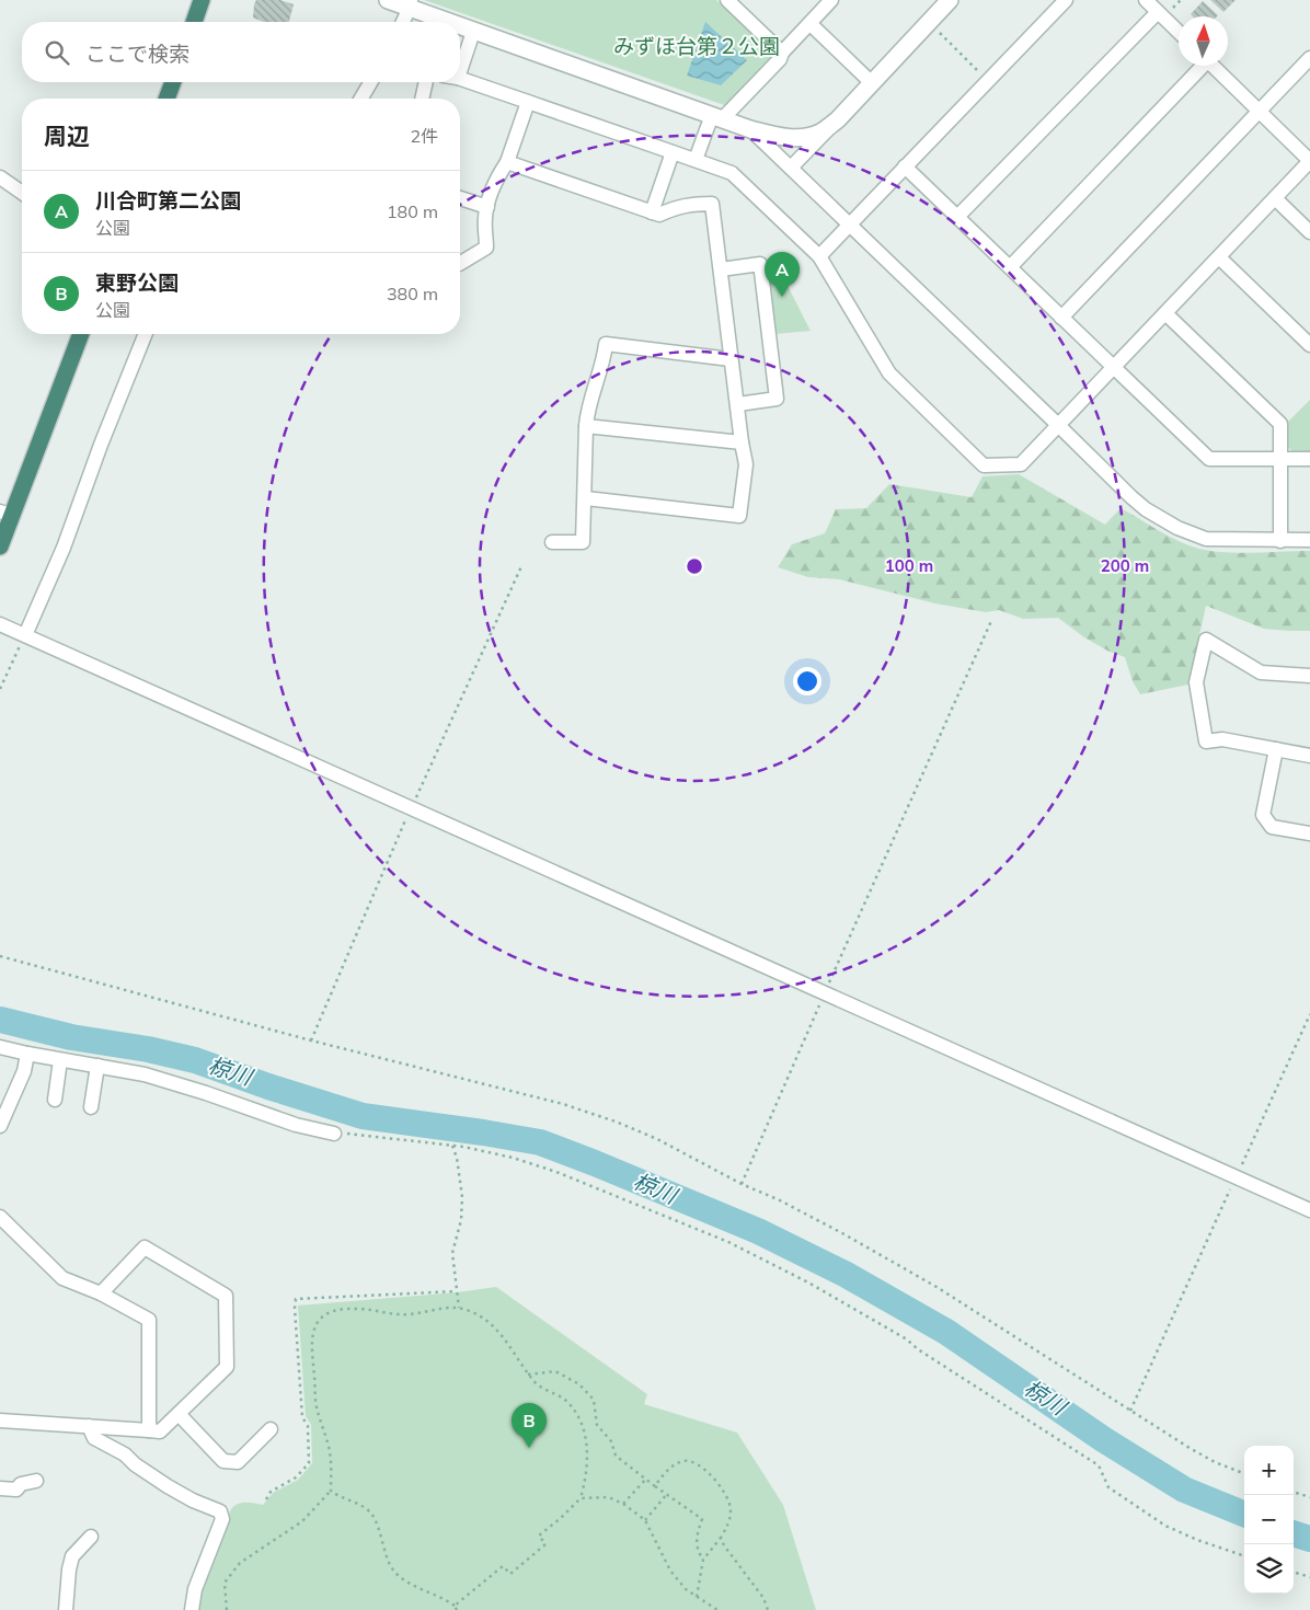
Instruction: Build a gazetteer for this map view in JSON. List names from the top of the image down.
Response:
{
  "water": ["椋川"],
  "parks": ["みずほ台第２公園"],
  "north": "top",
  "page": {
    "search": "ここで検索",
    "heading": ["周辺", "2件"],
    "list": [
      {
        "mark": "A",
        "name": "川合町第二公園",
        "note": "公園",
        "value": "180 m"
      },
      {
        "mark": "B",
        "name": "東野公園",
        "note": "公園",
        "value": "380 m"
      }
    ],
    "pins": ["A", "B"],
    "map_buttons": ["+", "−"]
  },
  "rings": ["100 m", "200 m"]
}
